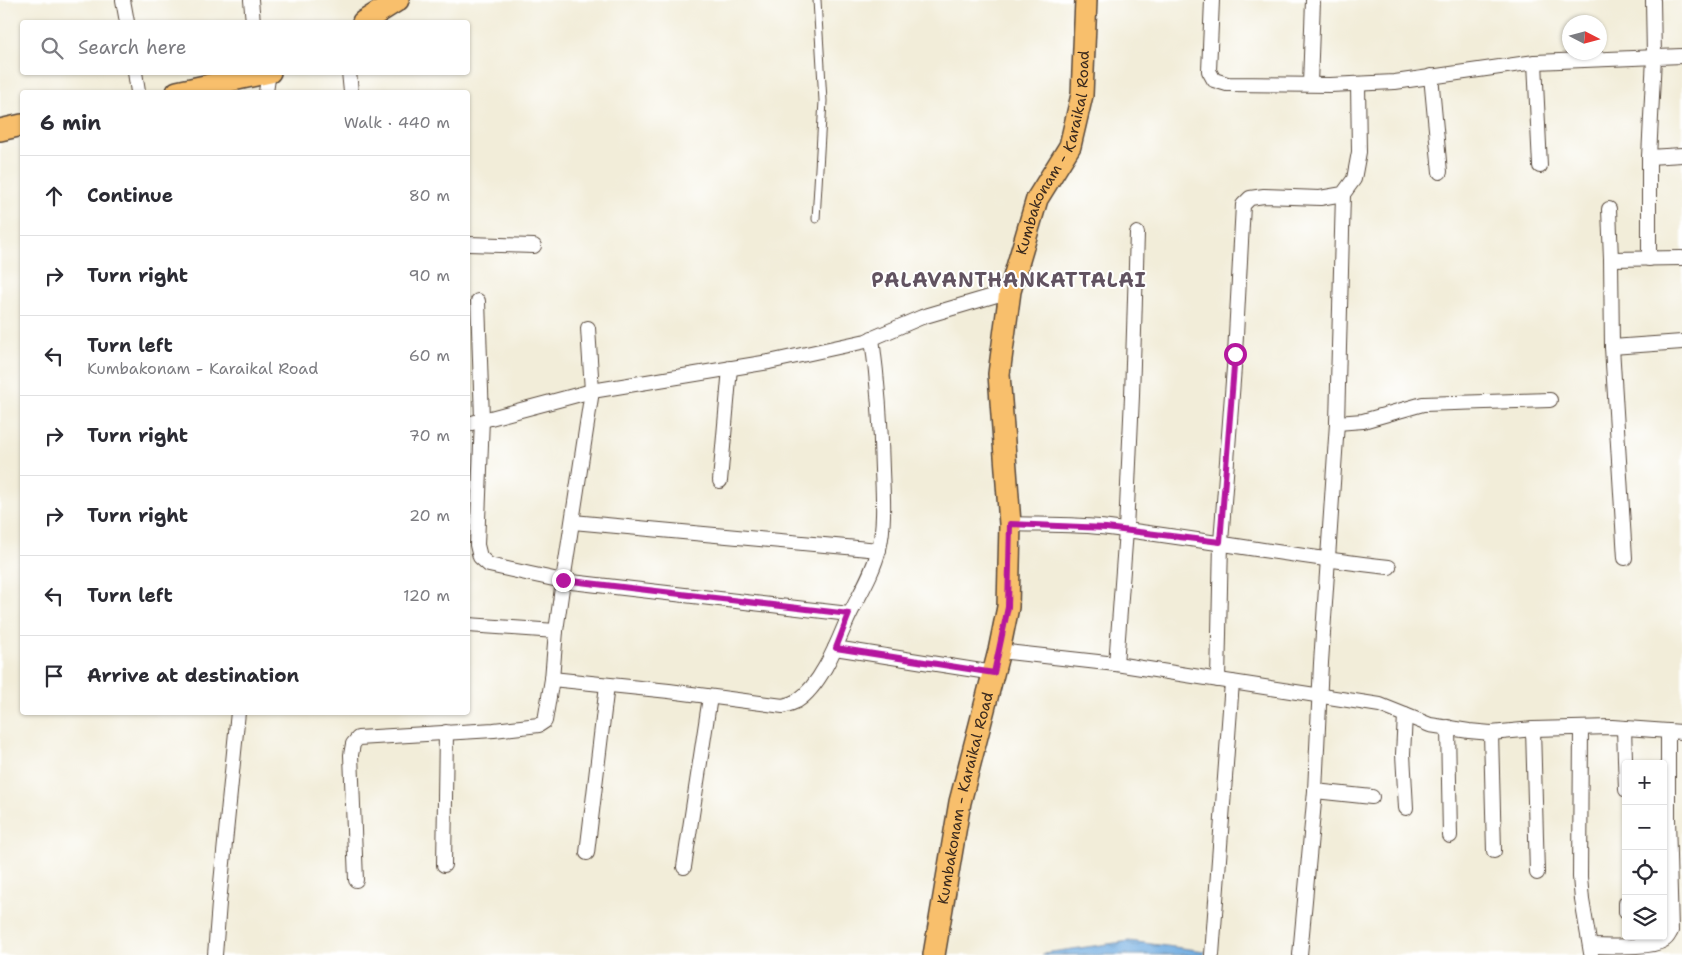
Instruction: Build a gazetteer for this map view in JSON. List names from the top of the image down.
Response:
{
  "streets": {
    "main road": ["Kumbakonam - Karaikal Road"]
  },
  "districts": ["PALAVANTHANKATTALAI"],
  "north": "right",
  "page": {
    "search": "Search here",
    "heading": ["6 min", "Walk · 440 m"],
    "list": [
      ["Continue", "80 m"],
      ["Turn right", "90 m"],
      ["Turn left", "Kumbakonam - Karaikal Road", "60 m"],
      ["Turn right", "70 m"],
      ["Turn right", "20 m"],
      ["Turn left", "120 m"],
      "Arrive at destination"
    ],
    "map_buttons": ["+", "−"]
  }
}
